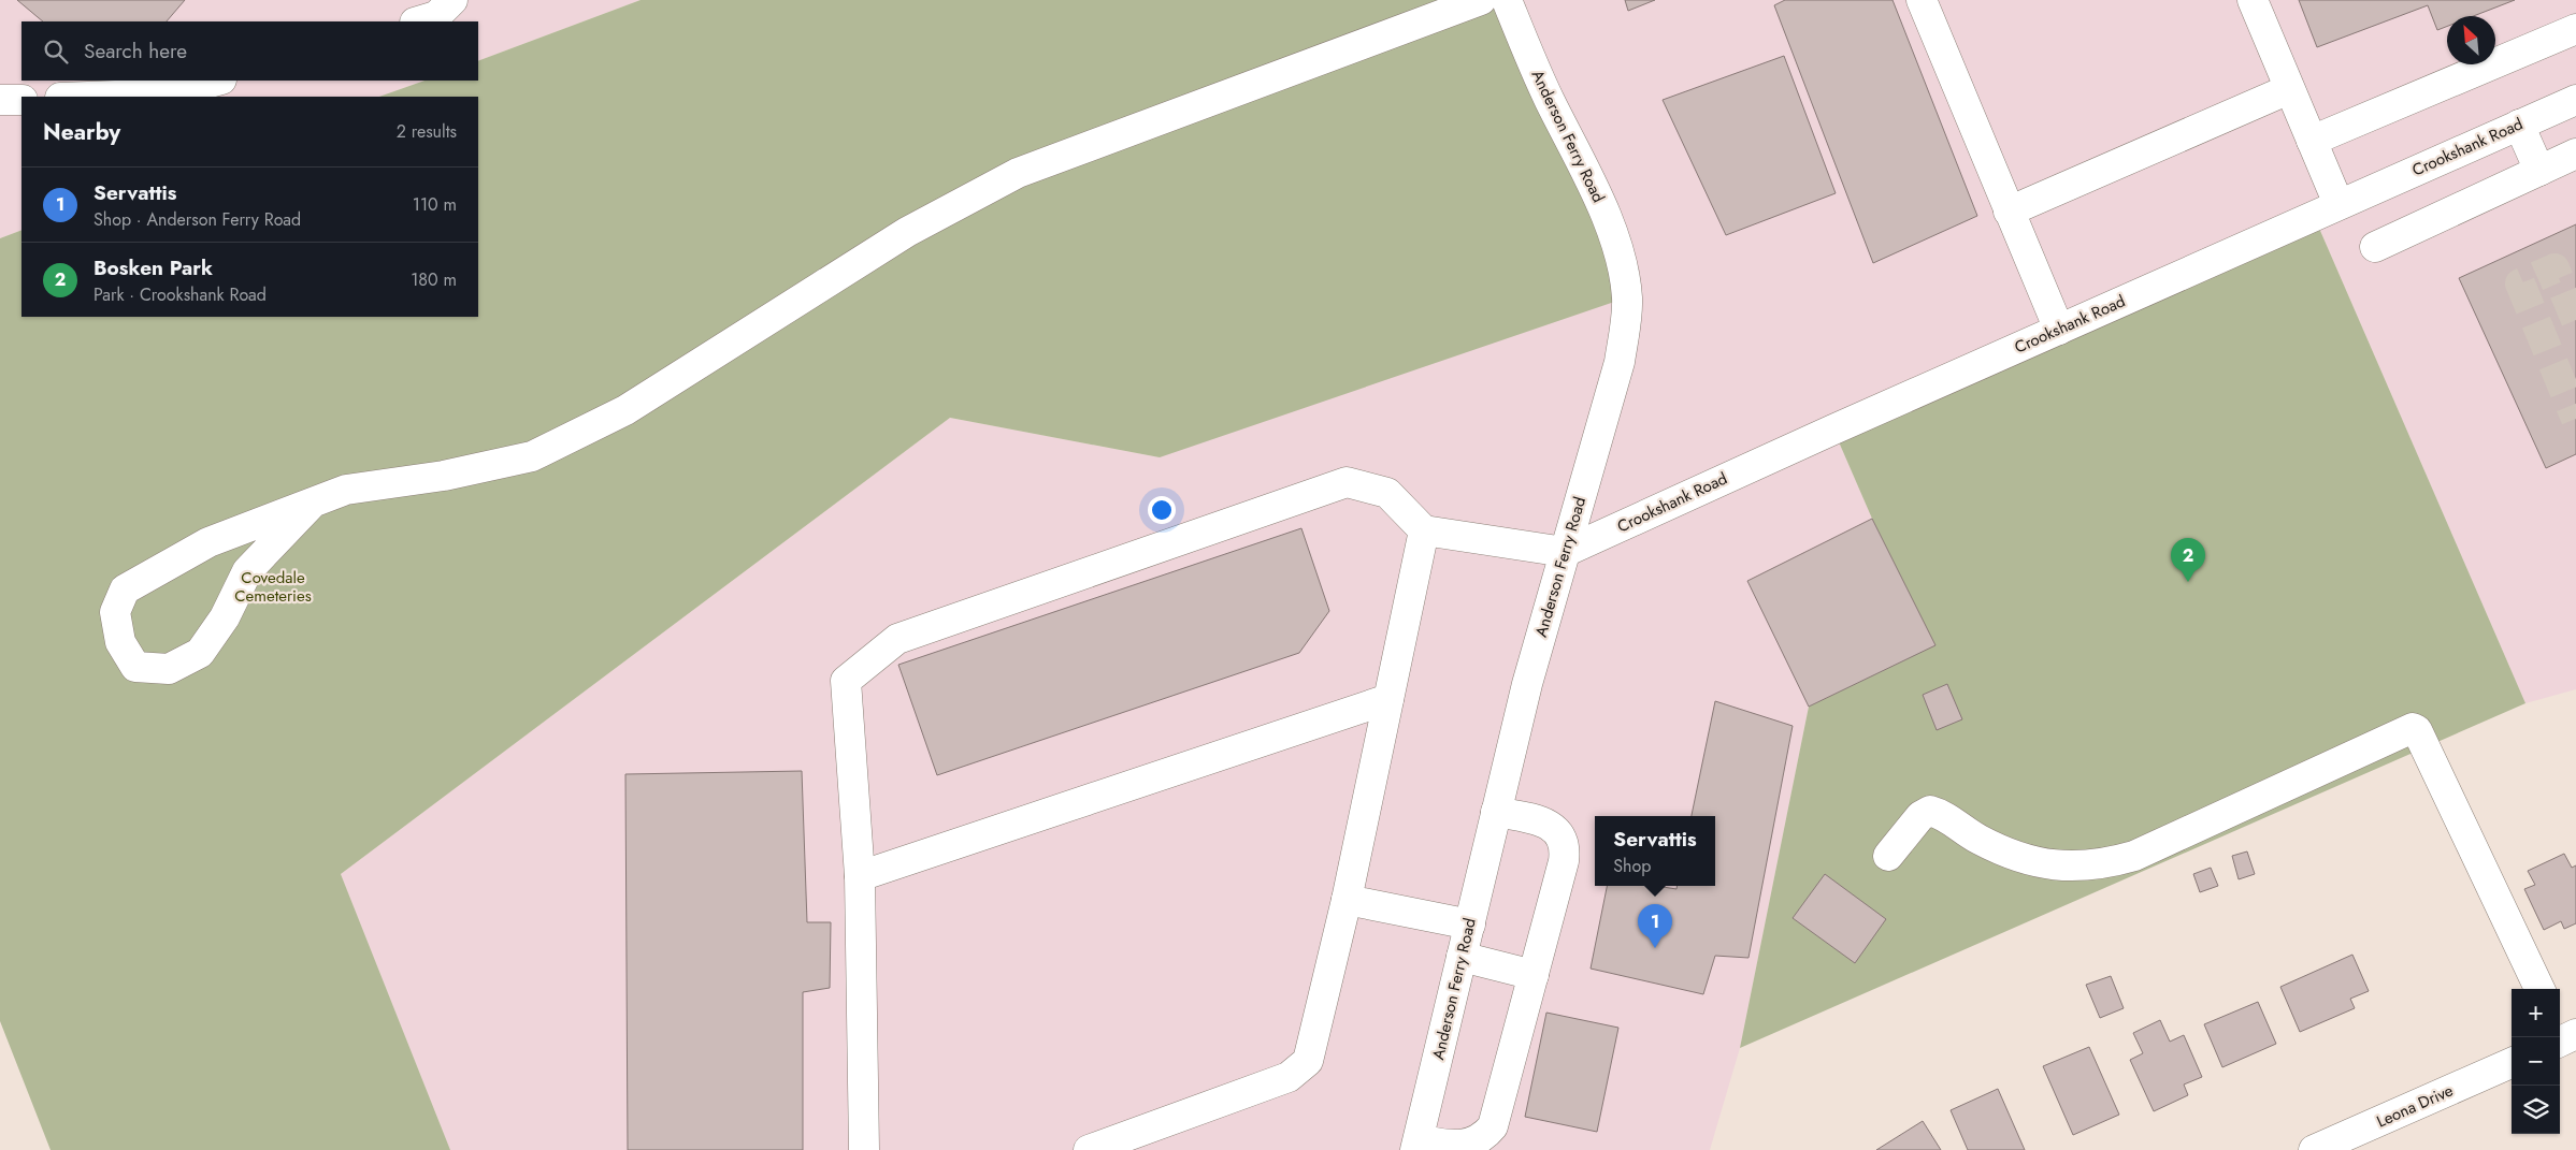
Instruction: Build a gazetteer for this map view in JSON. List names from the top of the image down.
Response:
{
  "streets": {
    "street": ["Anderson Ferry Road", "Crookshank Road", "Leona Drive"]
  },
  "crossings": [
    ["Anderson Ferry Road", "Crookshank Road"]
  ],
  "parks": ["Covedale Cemeteries"],
  "north": "top left",
  "page": {
    "search": "Search here",
    "heading": ["Nearby", "2 results"],
    "list": [
      {
        "mark": "1",
        "name": "Servattis",
        "note": "Shop · Anderson Ferry Road",
        "value": "110 m"
      },
      {
        "mark": "2",
        "name": "Bosken Park",
        "note": "Park · Crookshank Road",
        "value": "180 m"
      }
    ],
    "pins": ["2", "1"],
    "popup": ["Servattis", "Shop"],
    "map_buttons": ["+", "−"]
  }
}
